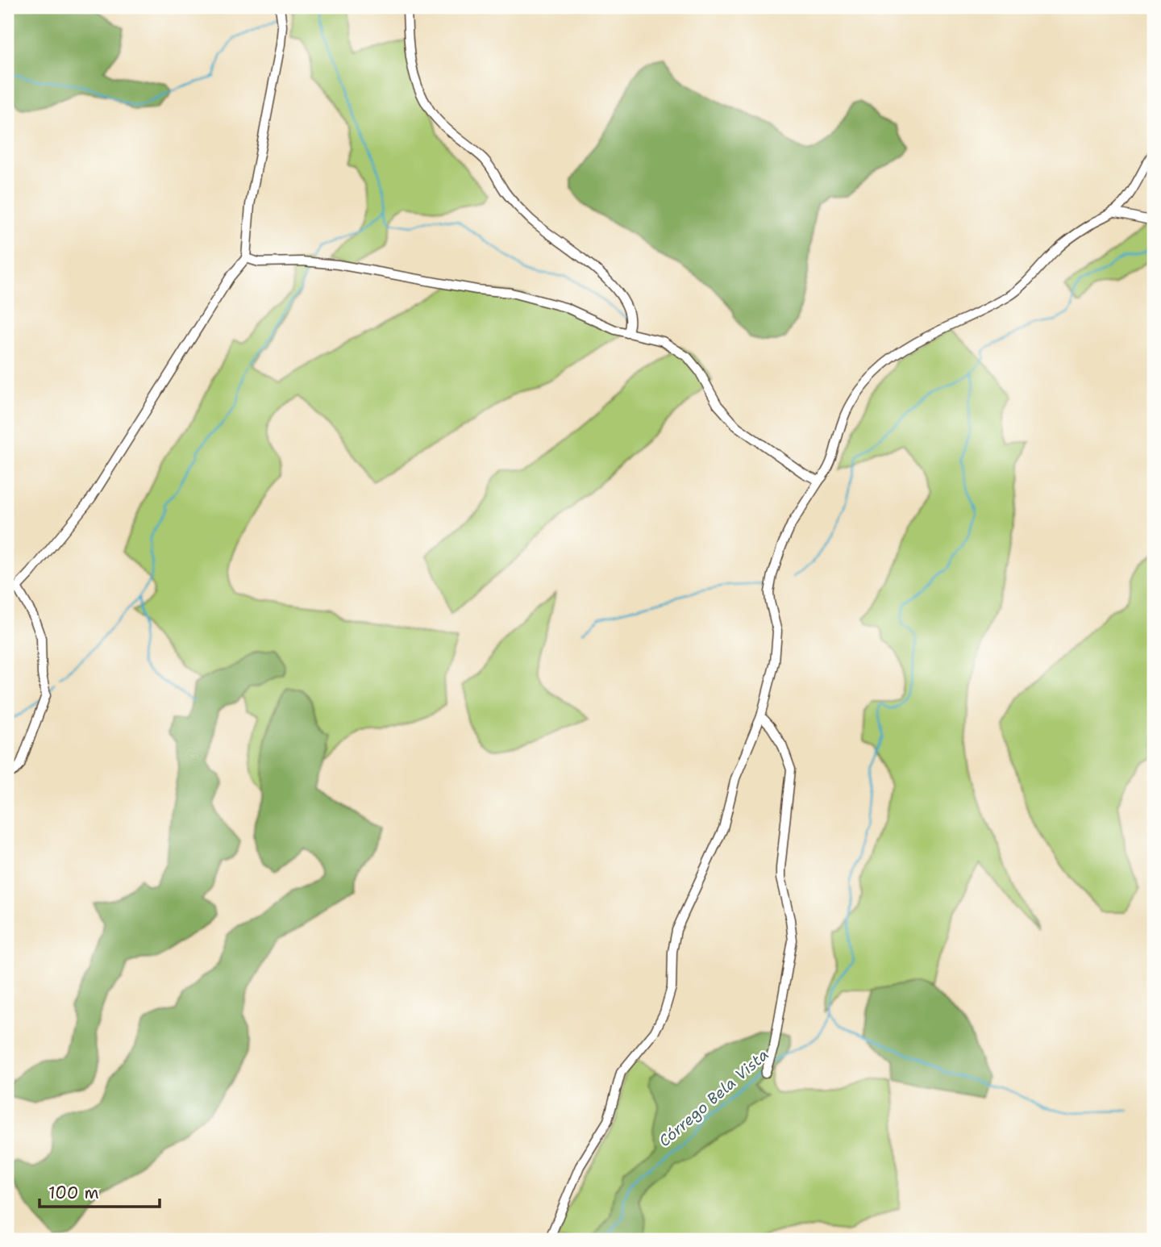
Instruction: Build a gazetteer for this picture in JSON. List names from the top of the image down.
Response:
{
  "water": ["Córrego Bela Vista"],
  "scale_bar": "100 m"
}
